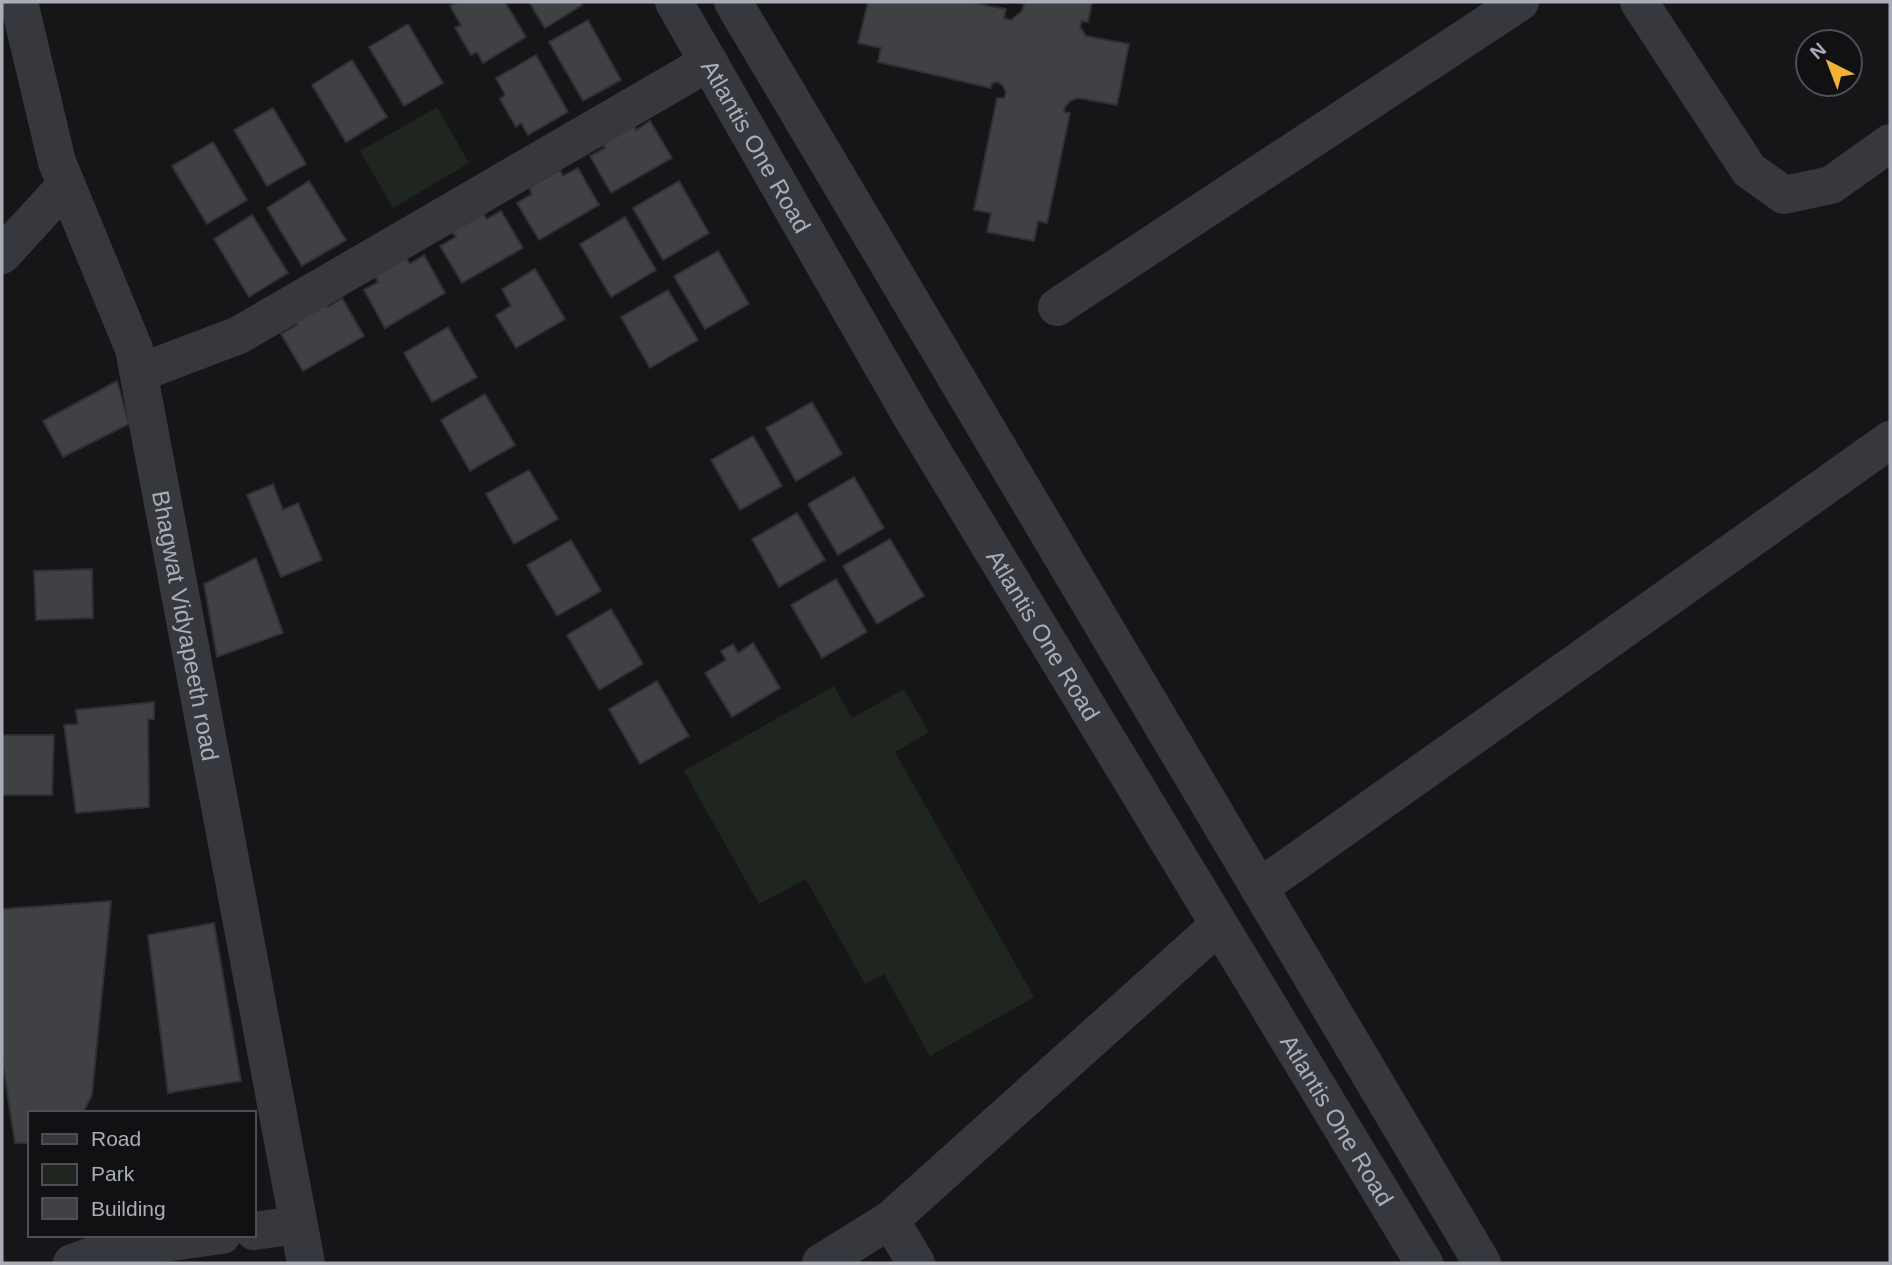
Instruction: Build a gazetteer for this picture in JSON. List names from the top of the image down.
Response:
{
  "streets": {
    "street": ["Atlantis One Road", "Bhagwat Vidyapeeth road"]
  },
  "legend": ["Road", "Park", "Building"],
  "north": "top left"
}
